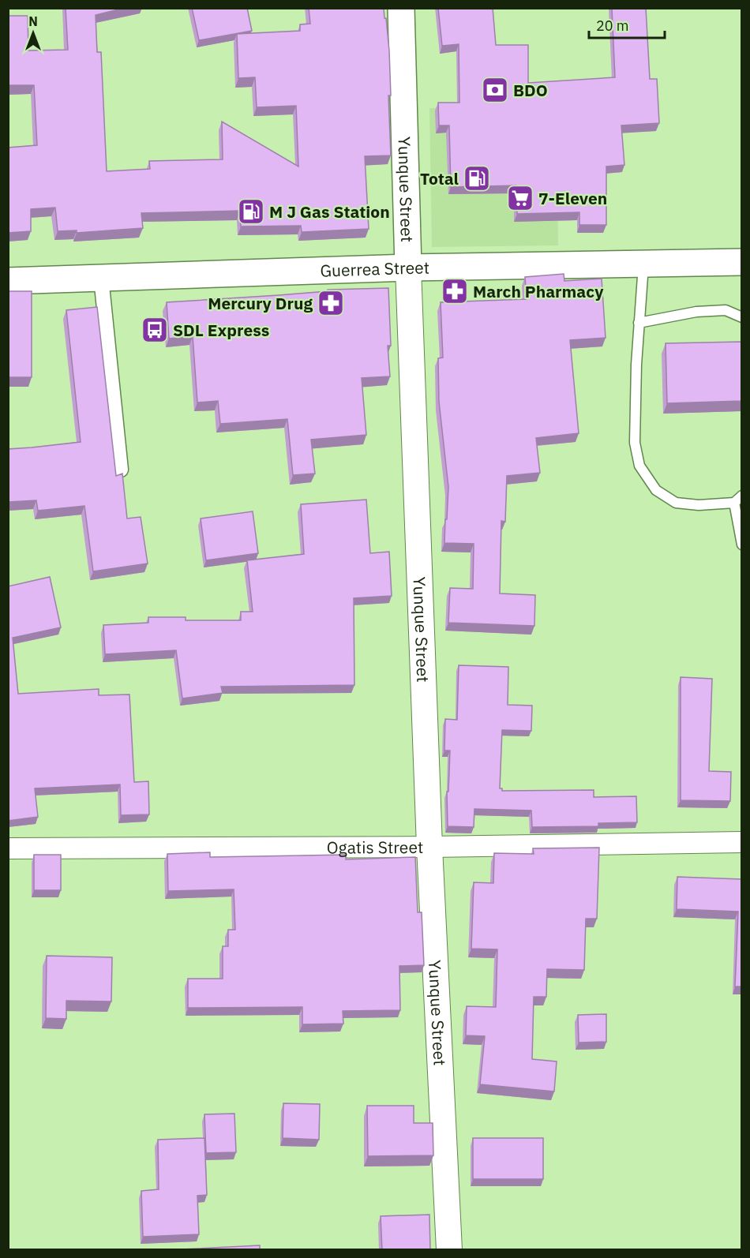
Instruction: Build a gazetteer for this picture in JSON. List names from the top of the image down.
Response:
{
  "streets": {
    "main road": ["Yunque Street", "Guerrea Street"],
    "street": ["Ogatis Street"]
  },
  "crossings": [
    ["Yunque Street", "Guerrea Street"],
    ["Yunque Street", "Ogatis Street"]
  ],
  "places": {
    "bank": ["BDO"],
    "fuel station": ["Total", "M J Gas Station"],
    "supermarket": ["7-Eleven"],
    "pharmacy": ["March Pharmacy", "Mercury Drug"],
    "bus stop": ["SDL Express"]
  },
  "scale_bar": "20 m",
  "north": "top"
}
